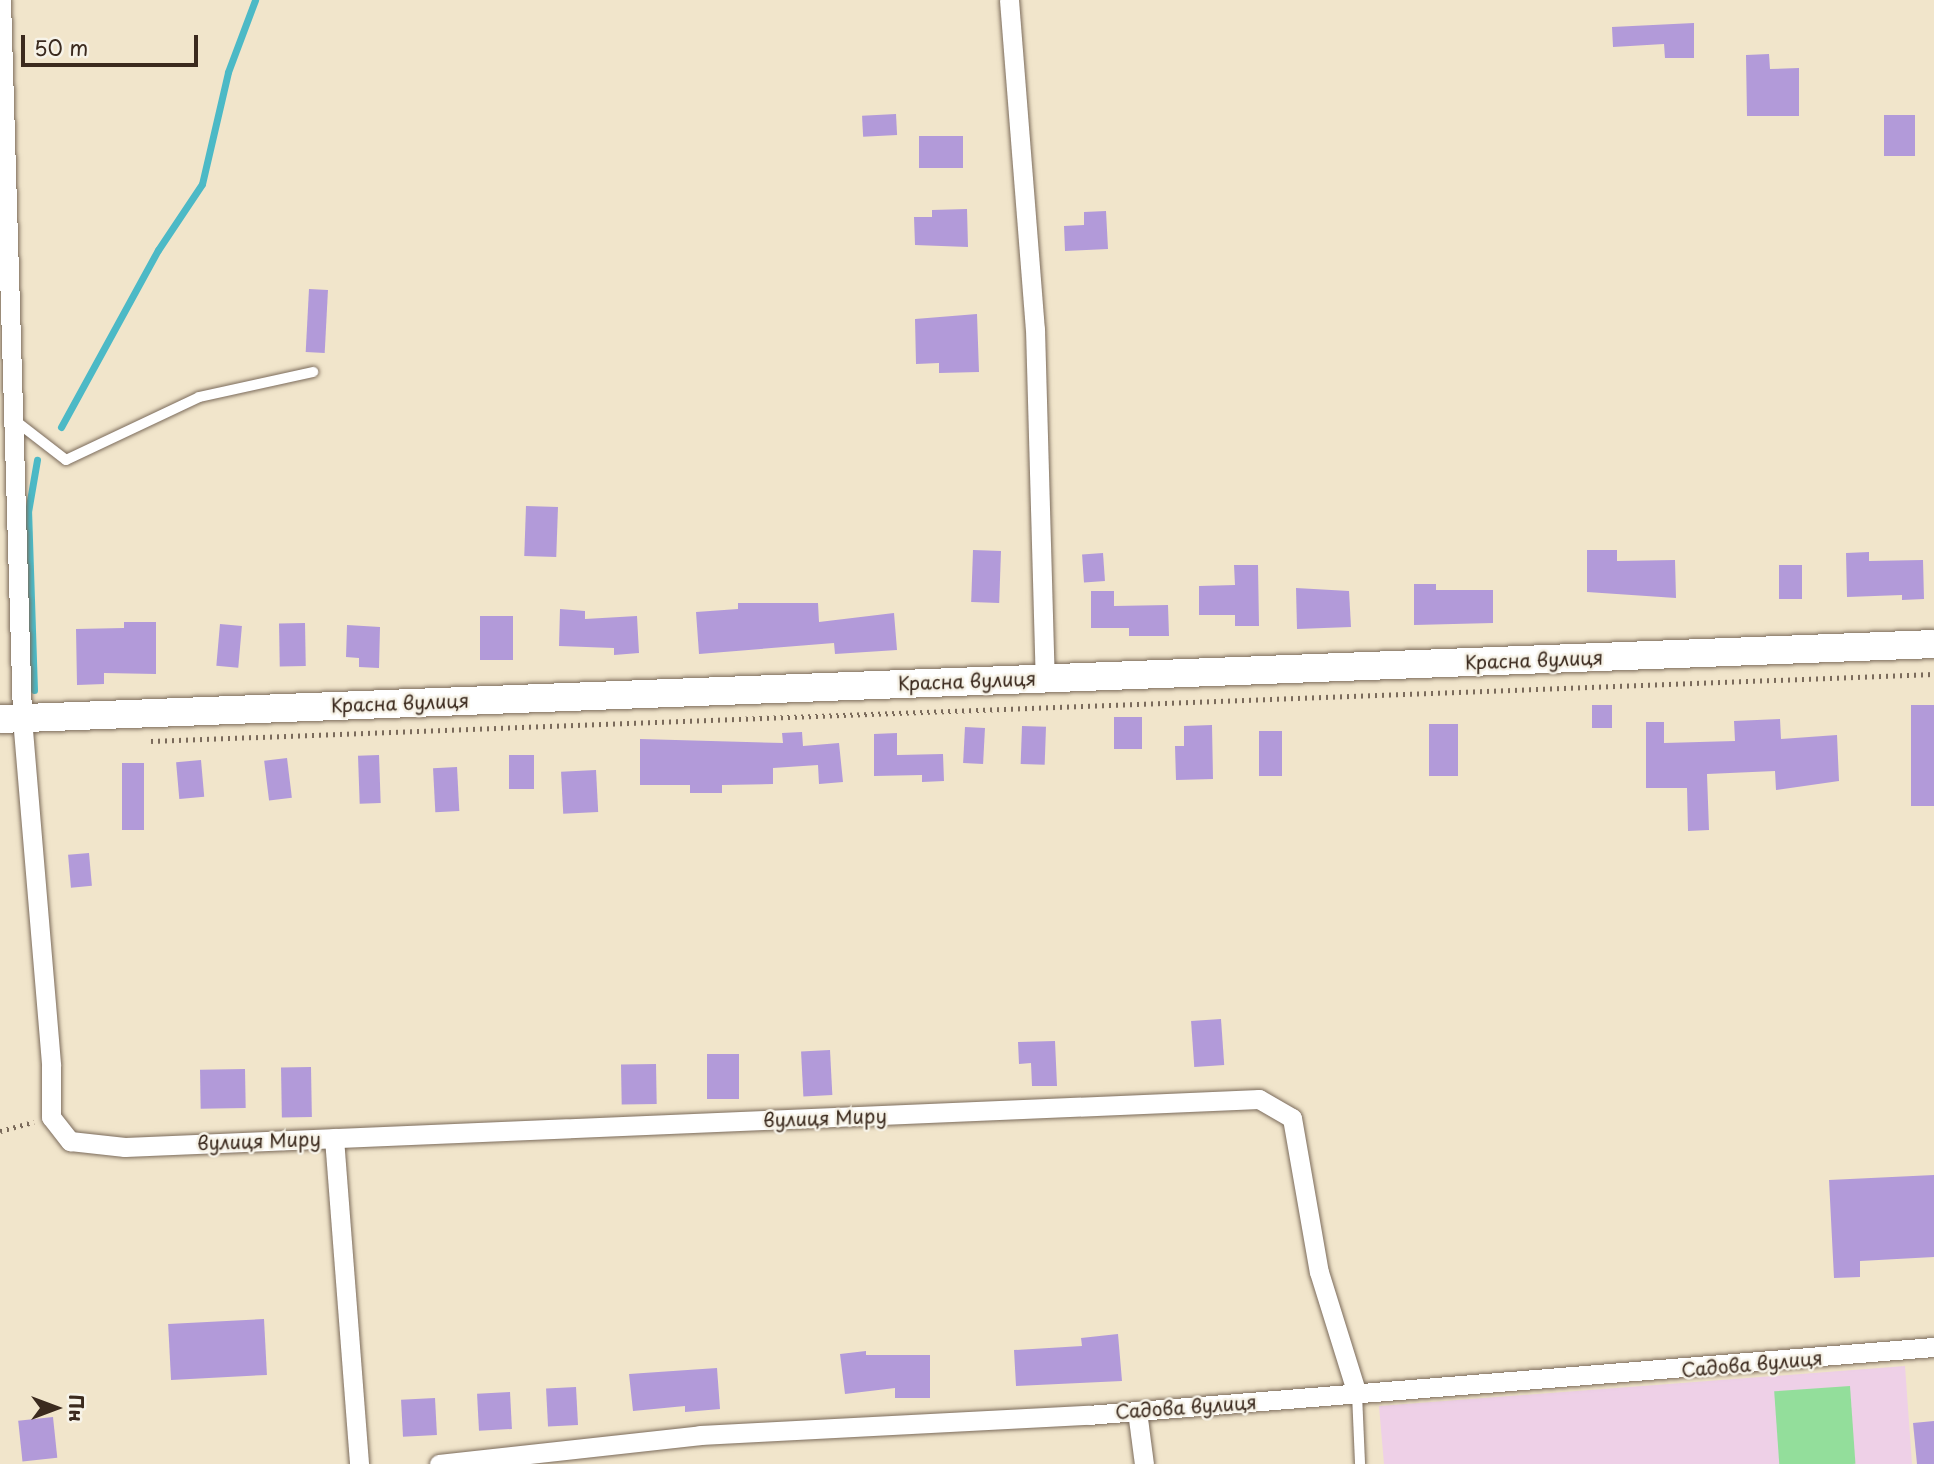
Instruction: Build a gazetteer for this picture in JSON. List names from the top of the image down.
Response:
{
  "streets": {
    "street": ["Красна вулиця", "вулиця Миру", "Садова вулиця"]
  },
  "crossings": [
    ["вулиця Миру", "Садова вулиця"]
  ],
  "scale_bar": "50 m",
  "north": "right"
}
